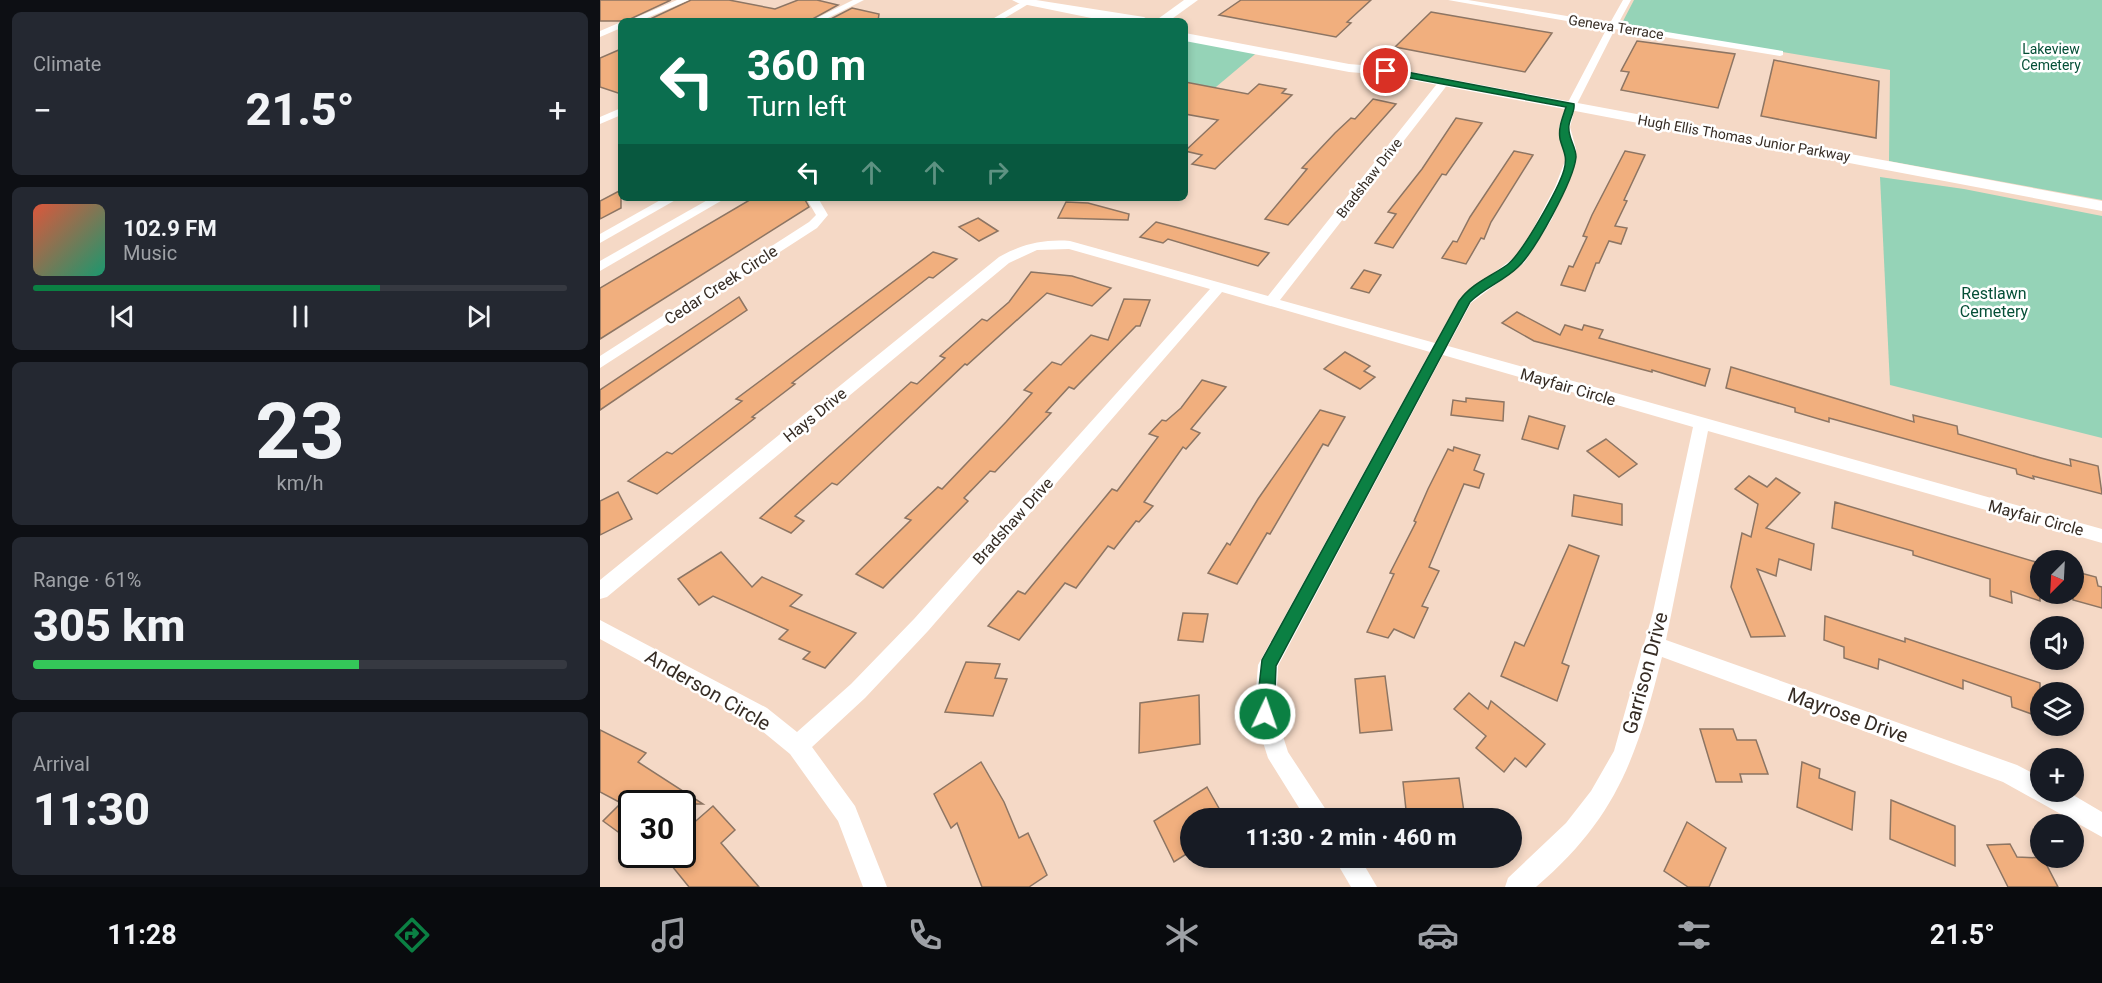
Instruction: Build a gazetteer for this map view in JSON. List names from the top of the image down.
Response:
{
  "streets": {
    "main road": ["Hugh Ellis Thomas Junior Parkway"],
    "street": [
      "Geneva Terrace",
      "Bradshaw Drive",
      "Cedar Creek Circle",
      "Mayfair Circle",
      "Hays Drive",
      "Garrison Drive",
      "Anderson Circle",
      "Mayrose Drive"
    ]
  },
  "crossings": [
    ["Hugh Ellis Thomas Junior Parkway", "Bradshaw Drive"],
    ["Bradshaw Drive", "Mayfair Circle"],
    ["Bradshaw Drive", "Anderson Circle"],
    ["Mayfair Circle", "Hays Drive"],
    ["Mayfair Circle", "Garrison Drive"],
    ["Garrison Drive", "Mayrose Drive"]
  ],
  "parks": ["Lakeview Cemetery", "Restlawn Cemetery"],
  "north": "bottom left",
  "page": {
    "tile": [
      "Climate",
      ["23", "km/h"],
      ["Range · 61%", "305 km"],
      ["Arrival", "11:30"]
    ],
    "turn": ["360 m", "Turn left"],
    "heat": ["−", "21.5°", "+"],
    "song": ["102.9 FM", "Music"],
    "map_buttons": ["+", "−"],
    "limit": "30",
    "trip": "11:30 · 2 min · 460 m",
    "tabs": ["11:28", "21.5°"]
  }
}
